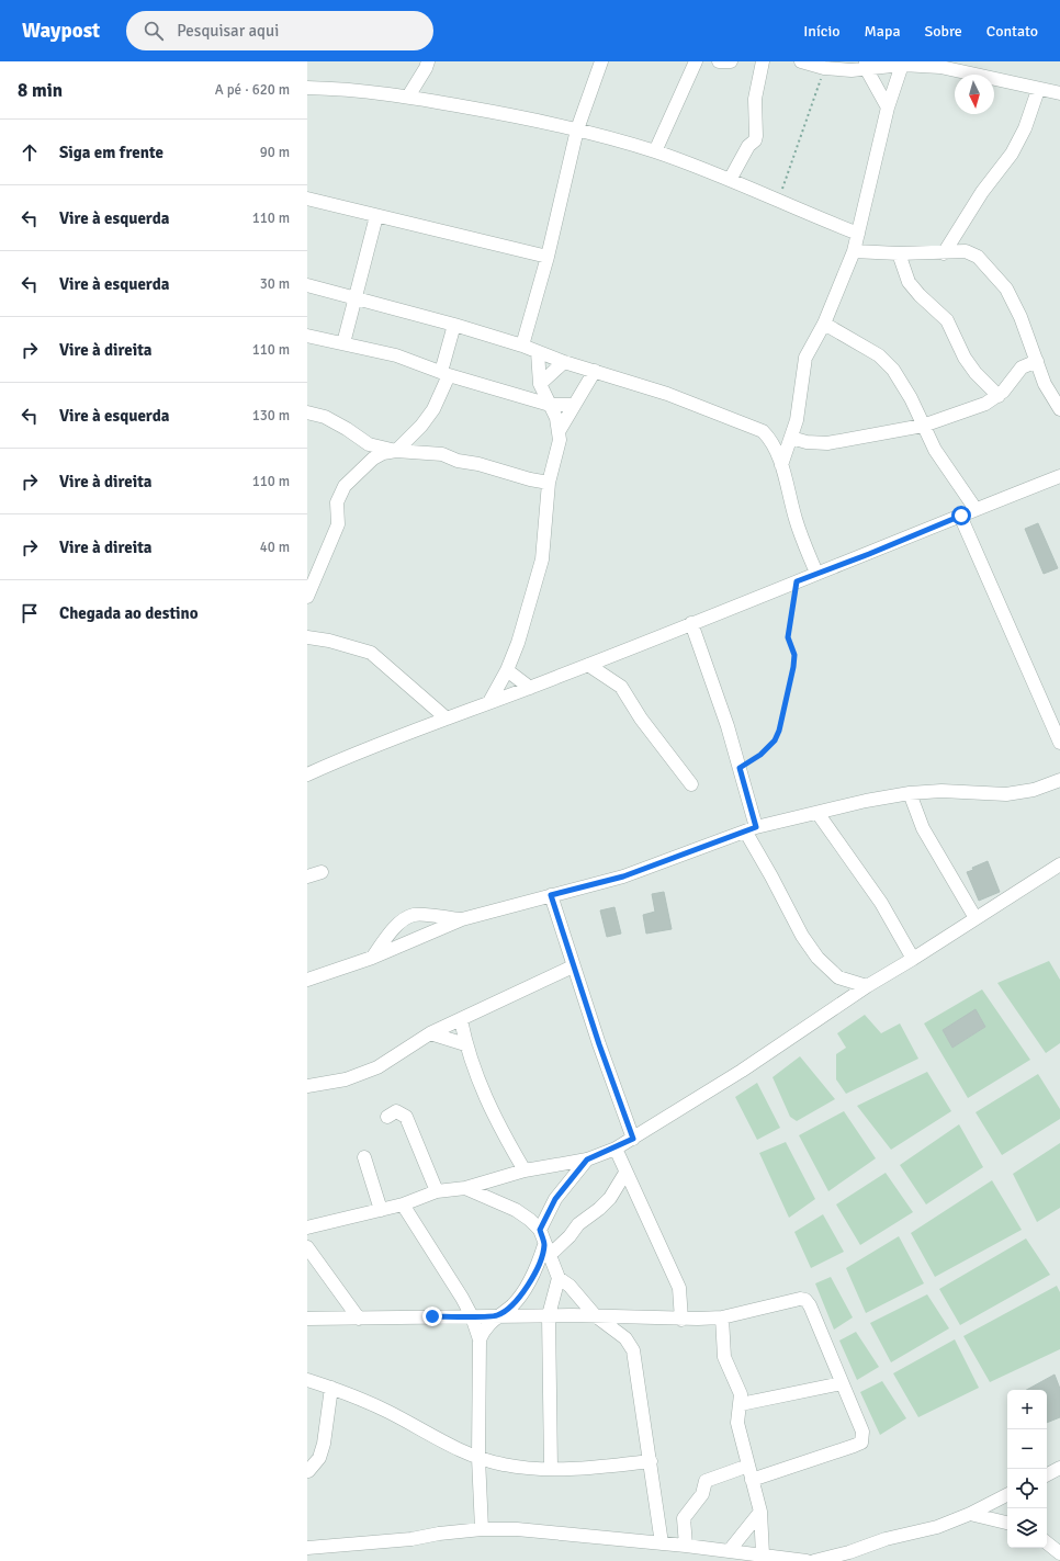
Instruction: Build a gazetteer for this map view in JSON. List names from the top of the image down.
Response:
{
  "north": "bottom",
  "page": {
    "header": "Waypost",
    "search": "Pesquisar aqui",
    "nav": [
      "Início",
      "Mapa",
      "Sobre",
      "Contato"
    ],
    "heading": ["8 min", "A pé · 620 m"],
    "list": [
      ["Siga em frente", "90 m"],
      ["Vire à esquerda", "110 m"],
      ["Vire à esquerda", "30 m"],
      ["Vire à direita", "110 m"],
      ["Vire à esquerda", "130 m"],
      ["Vire à direita", "110 m"],
      ["Vire à direita", "40 m"],
      "Chegada ao destino"
    ],
    "map_buttons": ["+", "−"]
  }
}
